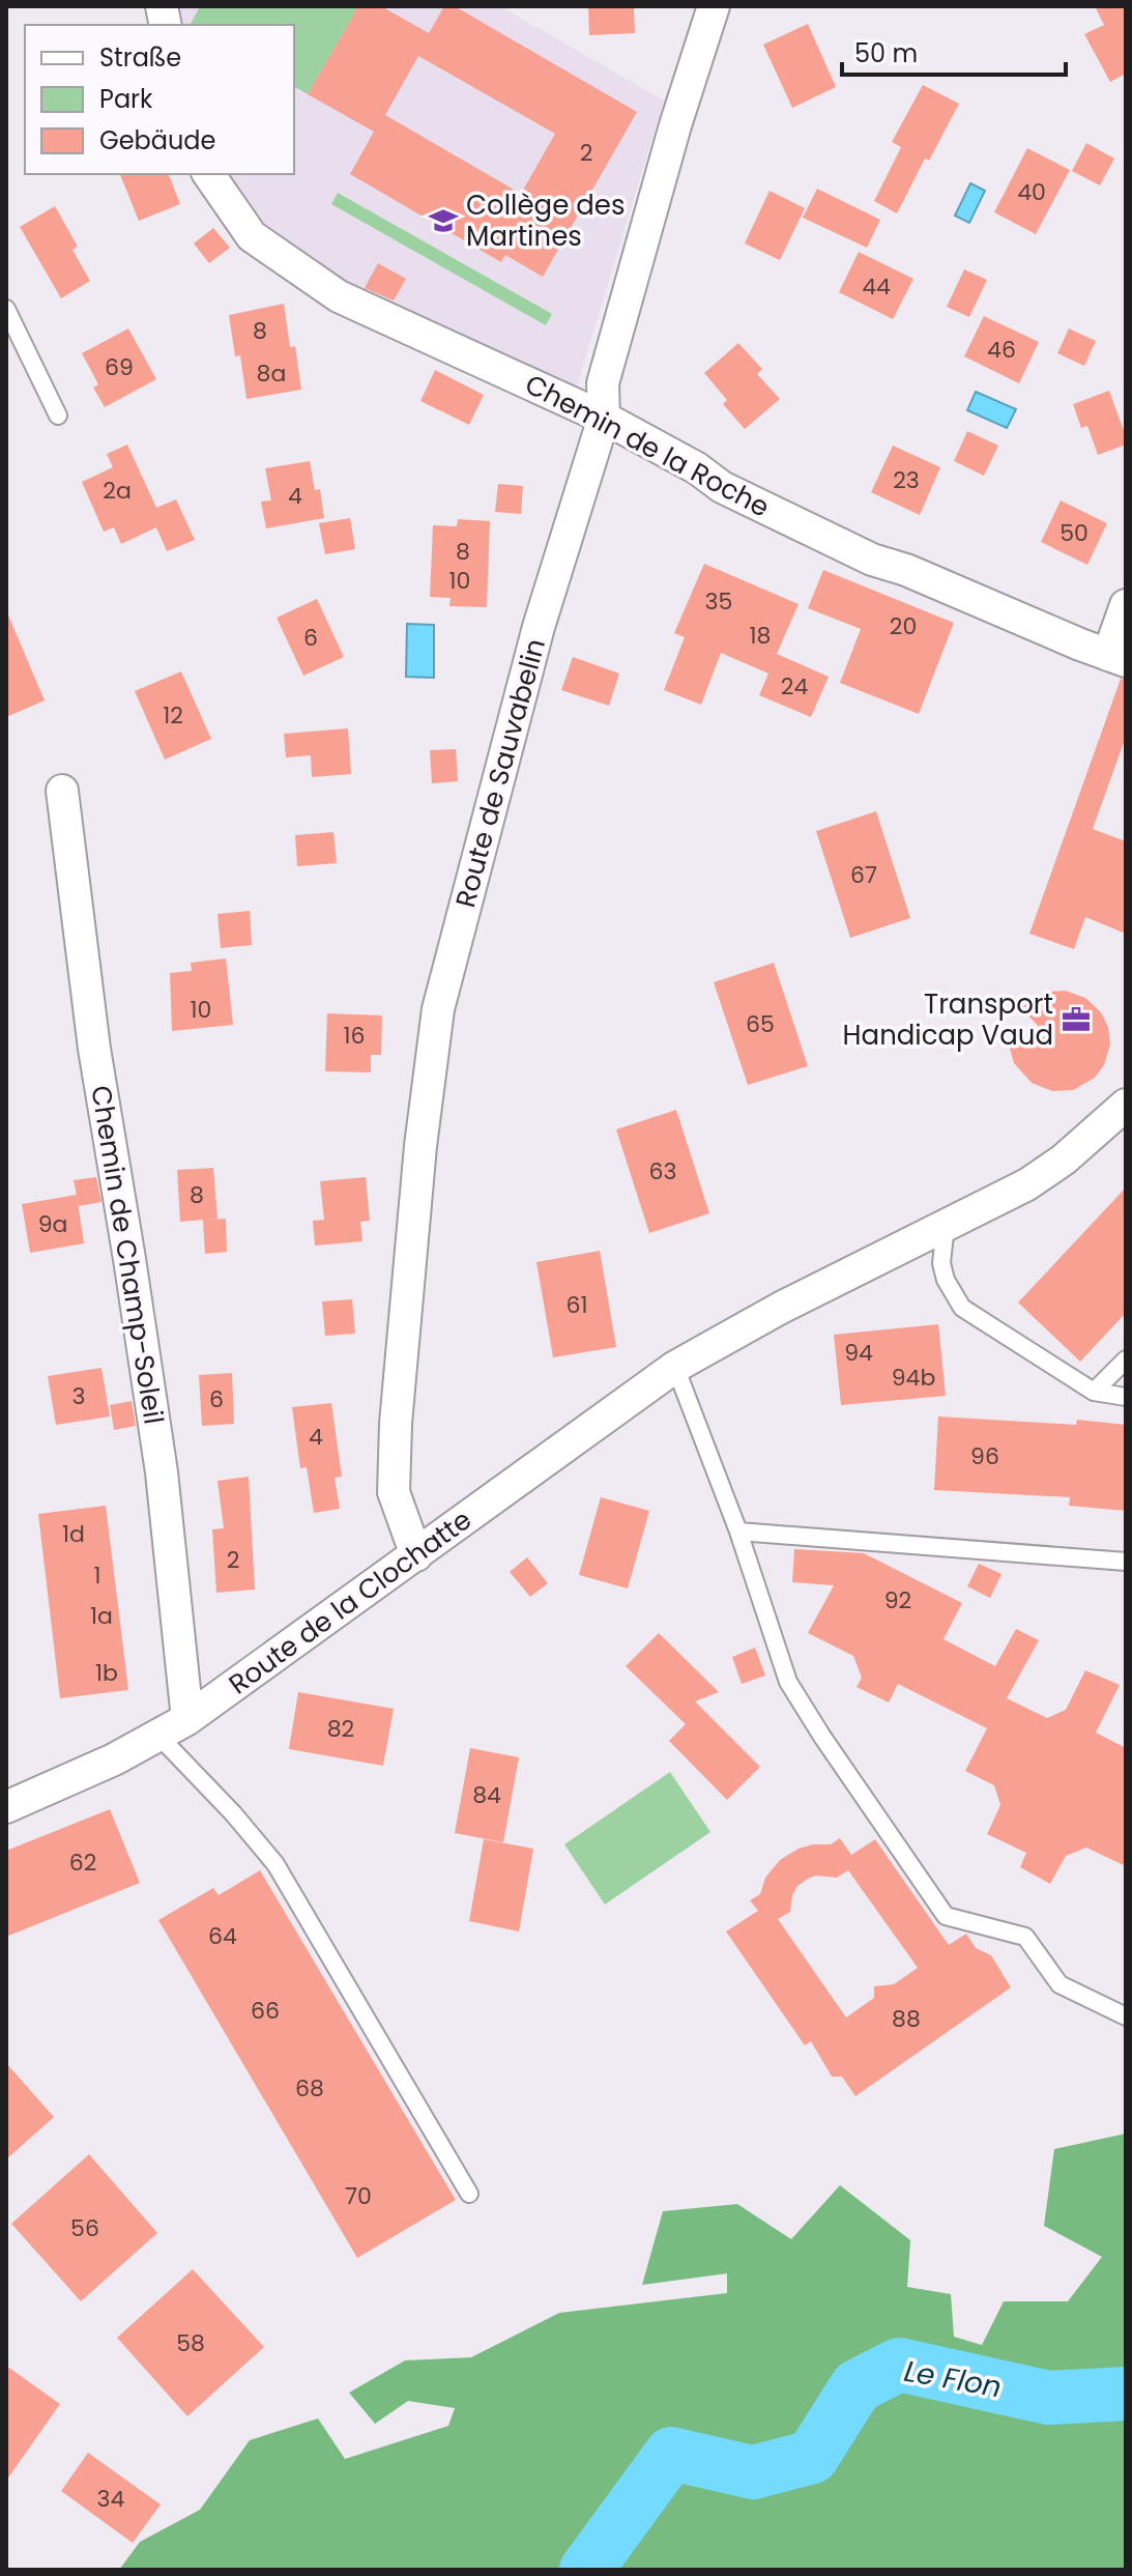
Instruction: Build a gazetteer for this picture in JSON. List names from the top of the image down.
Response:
{
  "streets": {
    "street": [
      "Chemin de la Roche",
      "Route de Sauvabelin",
      "Chemin de Champ-Soleil",
      "Route de la Clochatte"
    ]
  },
  "crossings": [
    ["Chemin de la Roche", "Route de Sauvabelin"],
    ["Route de Sauvabelin", "Route de la Clochatte"],
    ["Chemin de Champ-Soleil", "Route de la Clochatte"]
  ],
  "water": ["Le Flon"],
  "places": {
    "school or university": ["Collège des Martines"],
    "office": ["Transport Handicap Vaud"]
  },
  "house_numbers": [
    "2",
    "40",
    "44",
    "8",
    "46",
    "69",
    "8a",
    "23",
    "2a",
    "4",
    "50",
    "8",
    "10",
    "35",
    "20",
    "18",
    "6",
    "24",
    "12",
    "67",
    "10",
    "65",
    "16",
    "63",
    "8",
    "9a",
    "61",
    "94",
    "94b",
    "3",
    "6",
    "4",
    "96",
    "1d",
    "2",
    "1",
    "92",
    "1a",
    "1b",
    "82",
    "84",
    "62",
    "64",
    "66",
    "88",
    "68",
    "70",
    "56",
    "58",
    "34"
  ],
  "legend": ["Straße", "Park", "Gebäude"],
  "scale_bar": "50 m"
}
